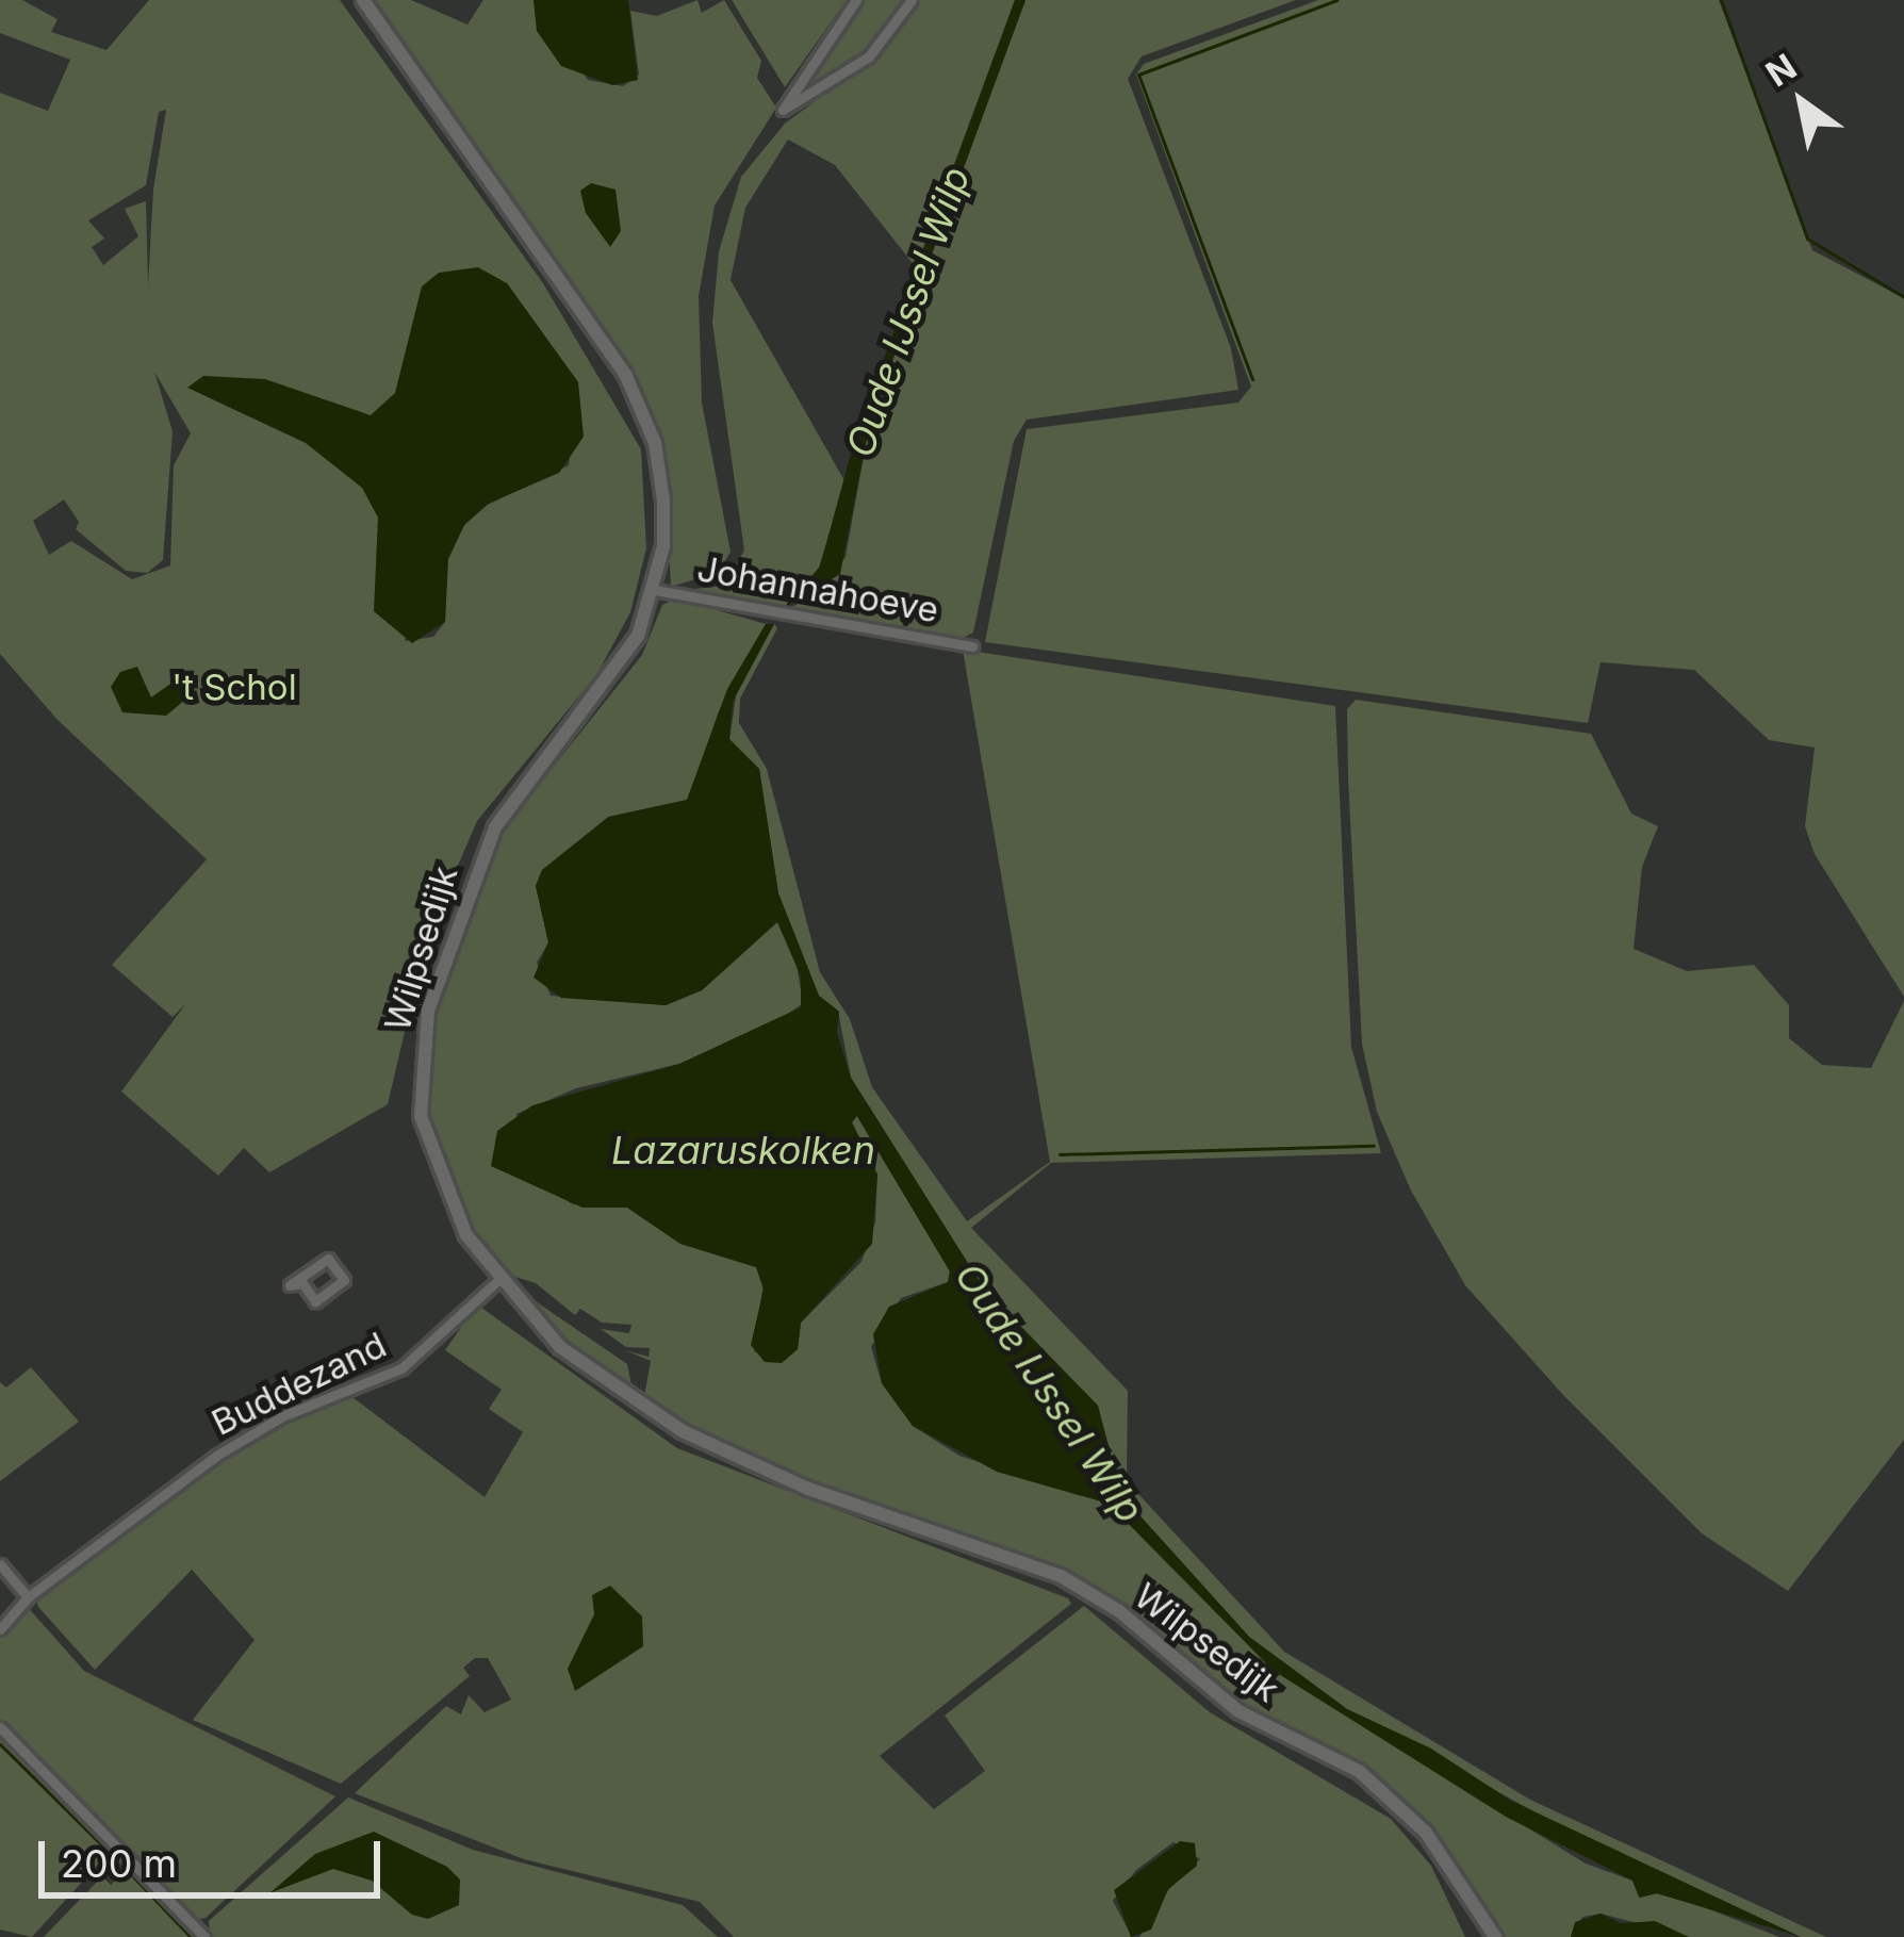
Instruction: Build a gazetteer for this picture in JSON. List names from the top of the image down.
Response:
{
  "streets": {
    "main road": ["Wilpsedijk"],
    "street": ["Johannahoeve", "Buddezand"]
  },
  "crossings": [
    ["Johannahoeve", "Wilpsedijk"],
    ["Wilpsedijk", "Buddezand"]
  ],
  "water": ["Oude IJssel Wilp", "Lazaruskolken"],
  "parks": ["'t Schol"],
  "scale_bar": "200 m",
  "north": "top left"
}
